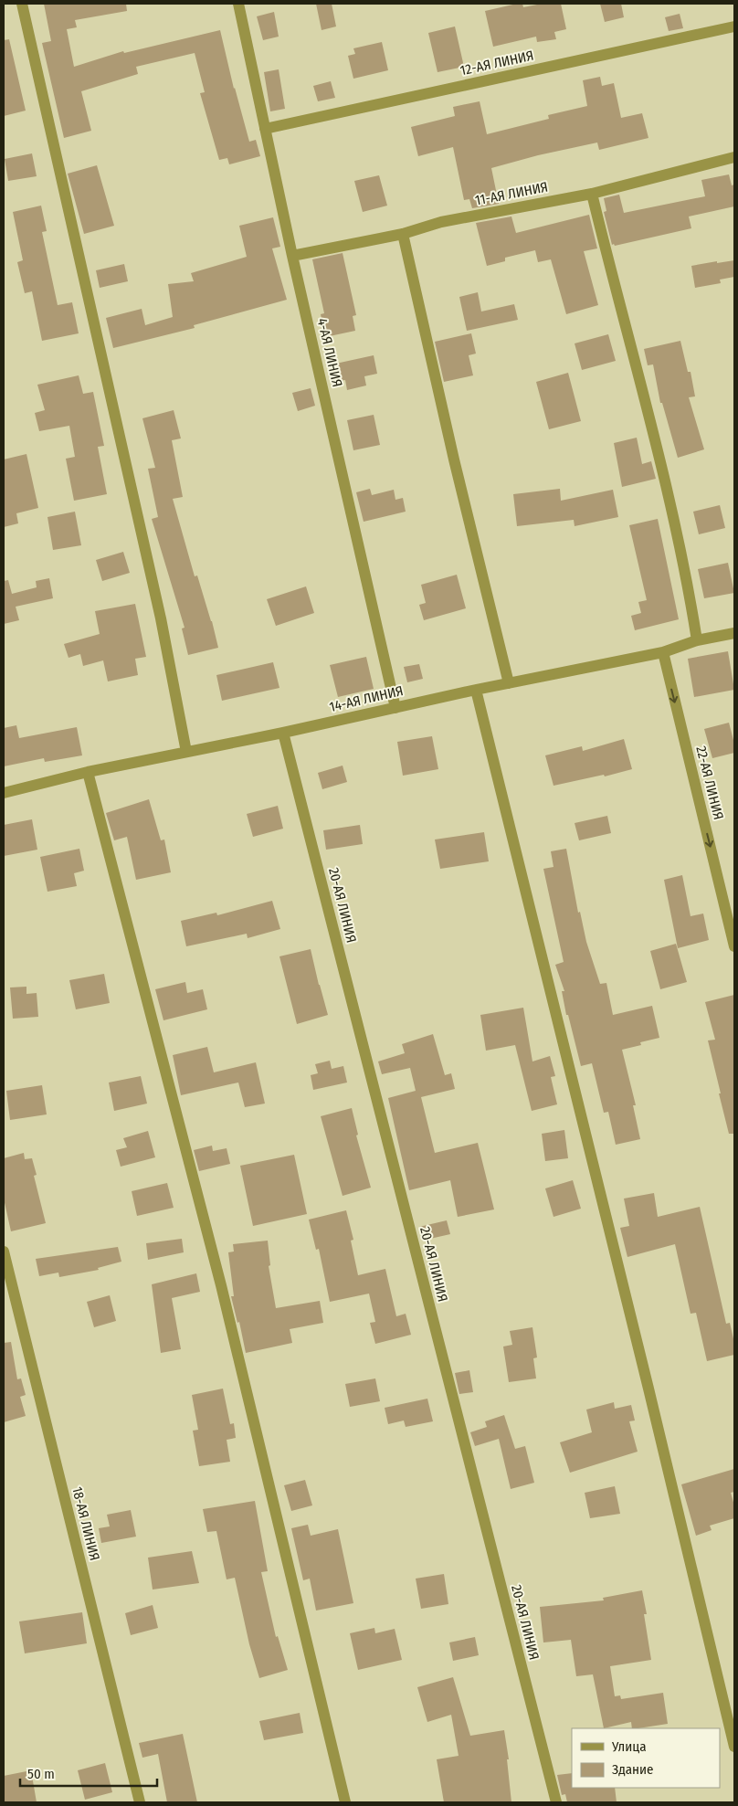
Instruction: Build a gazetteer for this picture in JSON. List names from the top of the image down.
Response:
{
  "streets": {
    "street": [
      "12-АЯ ЛИНИЯ",
      "11-АЯ ЛИНИЯ",
      "4-АЯ ЛИНИЯ",
      "14-АЯ ЛИНИЯ",
      "22-АЯ ЛИНИЯ",
      "20-АЯ ЛИНИЯ",
      "18-АЯ ЛИНИЯ"
    ]
  },
  "crossings": [
    ["12-АЯ ЛИНИЯ", "4-АЯ ЛИНИЯ"],
    ["11-АЯ ЛИНИЯ", "4-АЯ ЛИНИЯ"],
    ["4-АЯ ЛИНИЯ", "14-АЯ ЛИНИЯ"],
    ["14-АЯ ЛИНИЯ", "22-АЯ ЛИНИЯ"],
    ["14-АЯ ЛИНИЯ", "20-АЯ ЛИНИЯ"]
  ],
  "one_way": ["22-АЯ ЛИНИЯ"],
  "legend": ["Улица", "Здание"],
  "scale_bar": "50 m"
}
